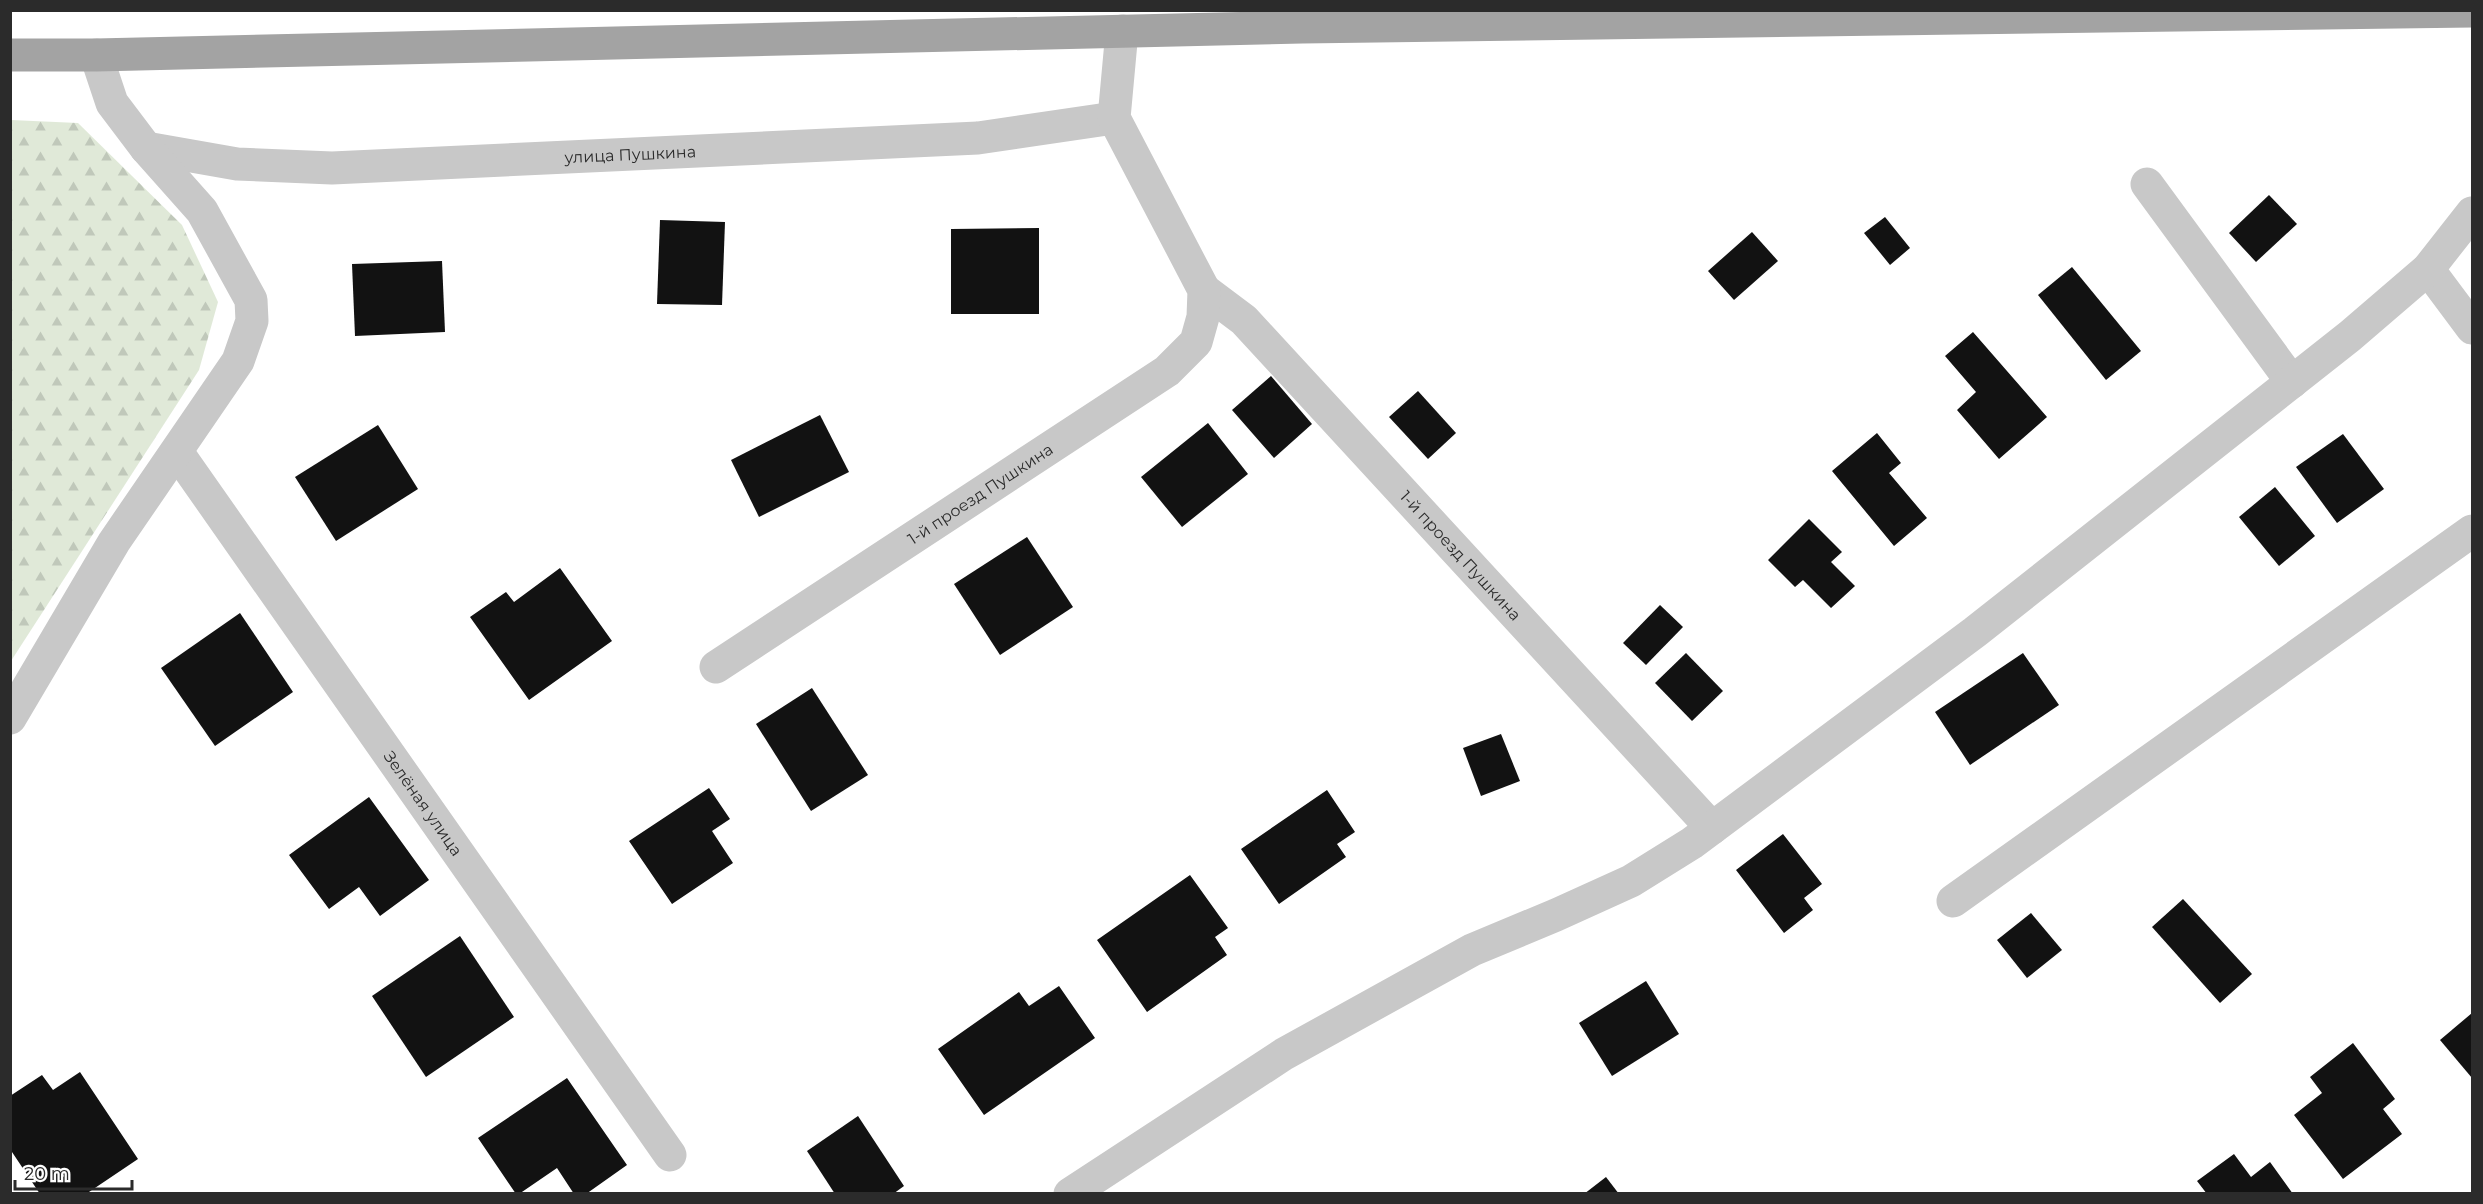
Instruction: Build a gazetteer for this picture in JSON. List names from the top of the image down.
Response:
{
  "streets": {
    "street": ["улица Пушкина", "1-й проезд Пушкина", "Зелёная улица"]
  },
  "crossings": [
    ["улица Пушкина", "1-й проезд Пушкина"]
  ],
  "scale_bar": "20 m"
}
